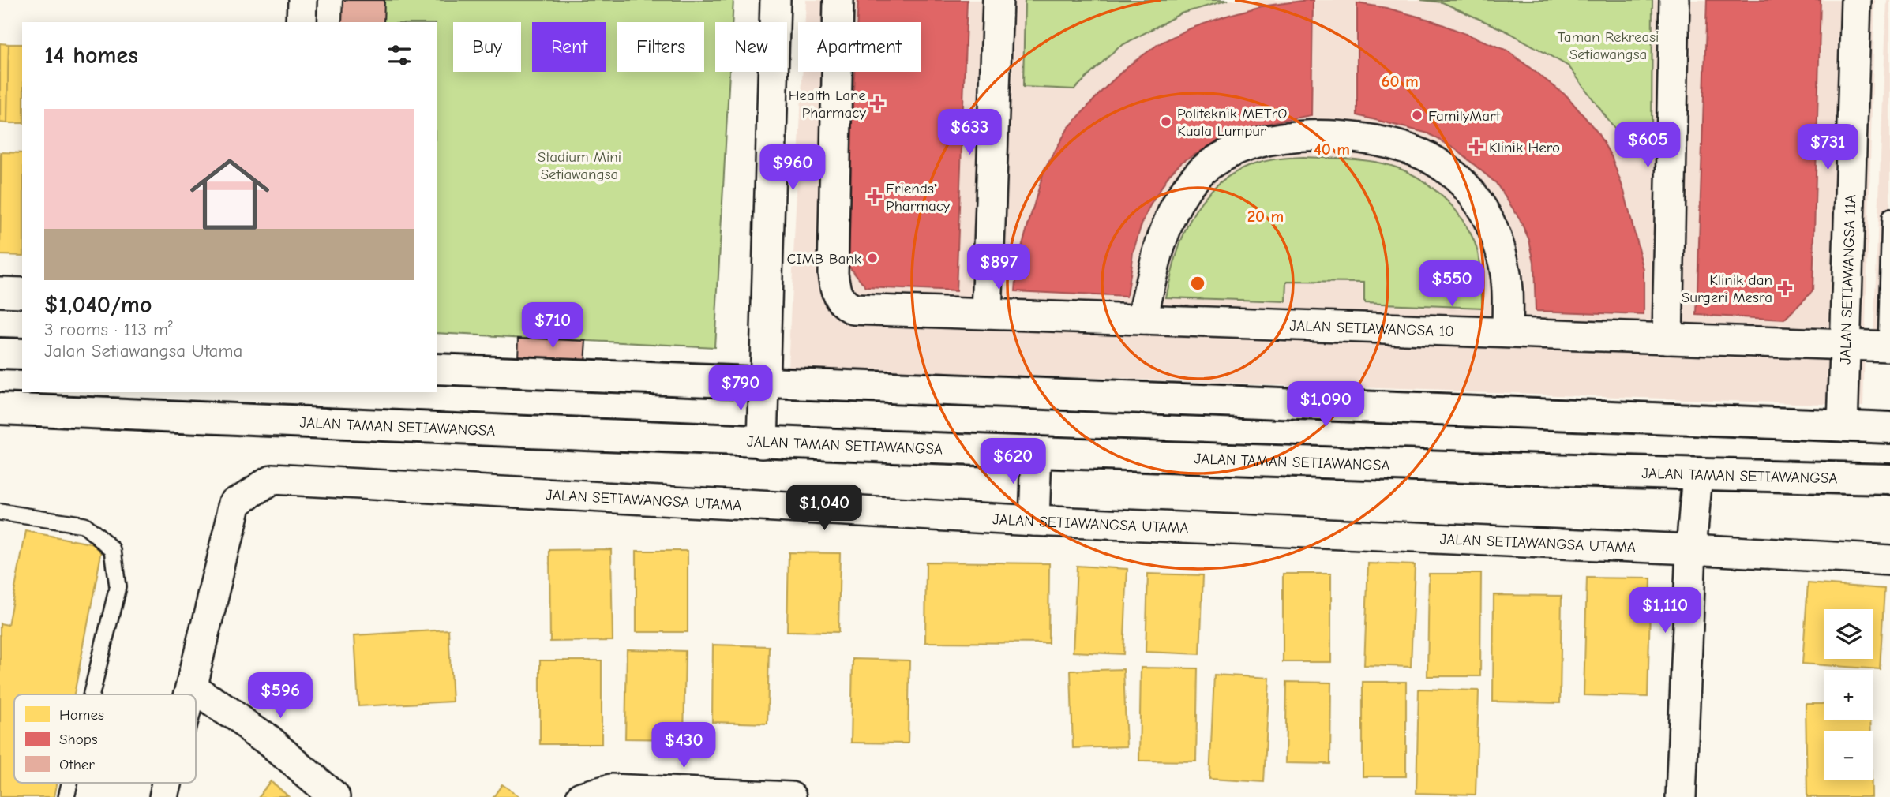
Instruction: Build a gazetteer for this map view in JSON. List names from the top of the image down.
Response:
{
  "streets": {
    "main road": ["JALAN TAMAN SETIAWANGSA"],
    "street": ["JALAN SETIAWANGSA 11A", "JALAN SETIAWANGSA 10", "JALAN SETIAWANGSA UTAMA"]
  },
  "crossings": [
    ["JALAN SETIAWANGSA 11A", "JALAN SETIAWANGSA 10"]
  ],
  "parks": ["Taman Rekreasi Setiawangsa", "Stadium Mini Setiawangsa"],
  "places": {
    "health": [
      "Health Lane Pharmacy",
      "Klinik Hero",
      "Friends' Pharmacy",
      "Klinik dan Surgeri Mesra"
    ],
    "other": ["FamilyMart", "Politeknik METrO Kuala Lumpur", "CIMB Bank"]
  },
  "legend": ["Homes", "Shops", "Other"],
  "page": {
    "chip": [
      "Buy",
      "Rent",
      "Filters",
      "New",
      "Apartment"
    ],
    "heading": "14 homes",
    "list": [
      {
        "name": "$1,040/mo",
        "note": "3 rooms · 113 m² · Jalan Setiawangsa Utama"
      }
    ],
    "price": [
      "$633",
      "$605",
      "$731",
      "$960",
      "$897",
      "$550",
      "$710",
      "$790",
      "$1,090",
      "$620",
      "$1,040",
      "$1,110",
      "$596",
      "$430"
    ],
    "map_buttons": ["+", "−"]
  },
  "rings": ["60 m", "40 m", "20 m"]
}
